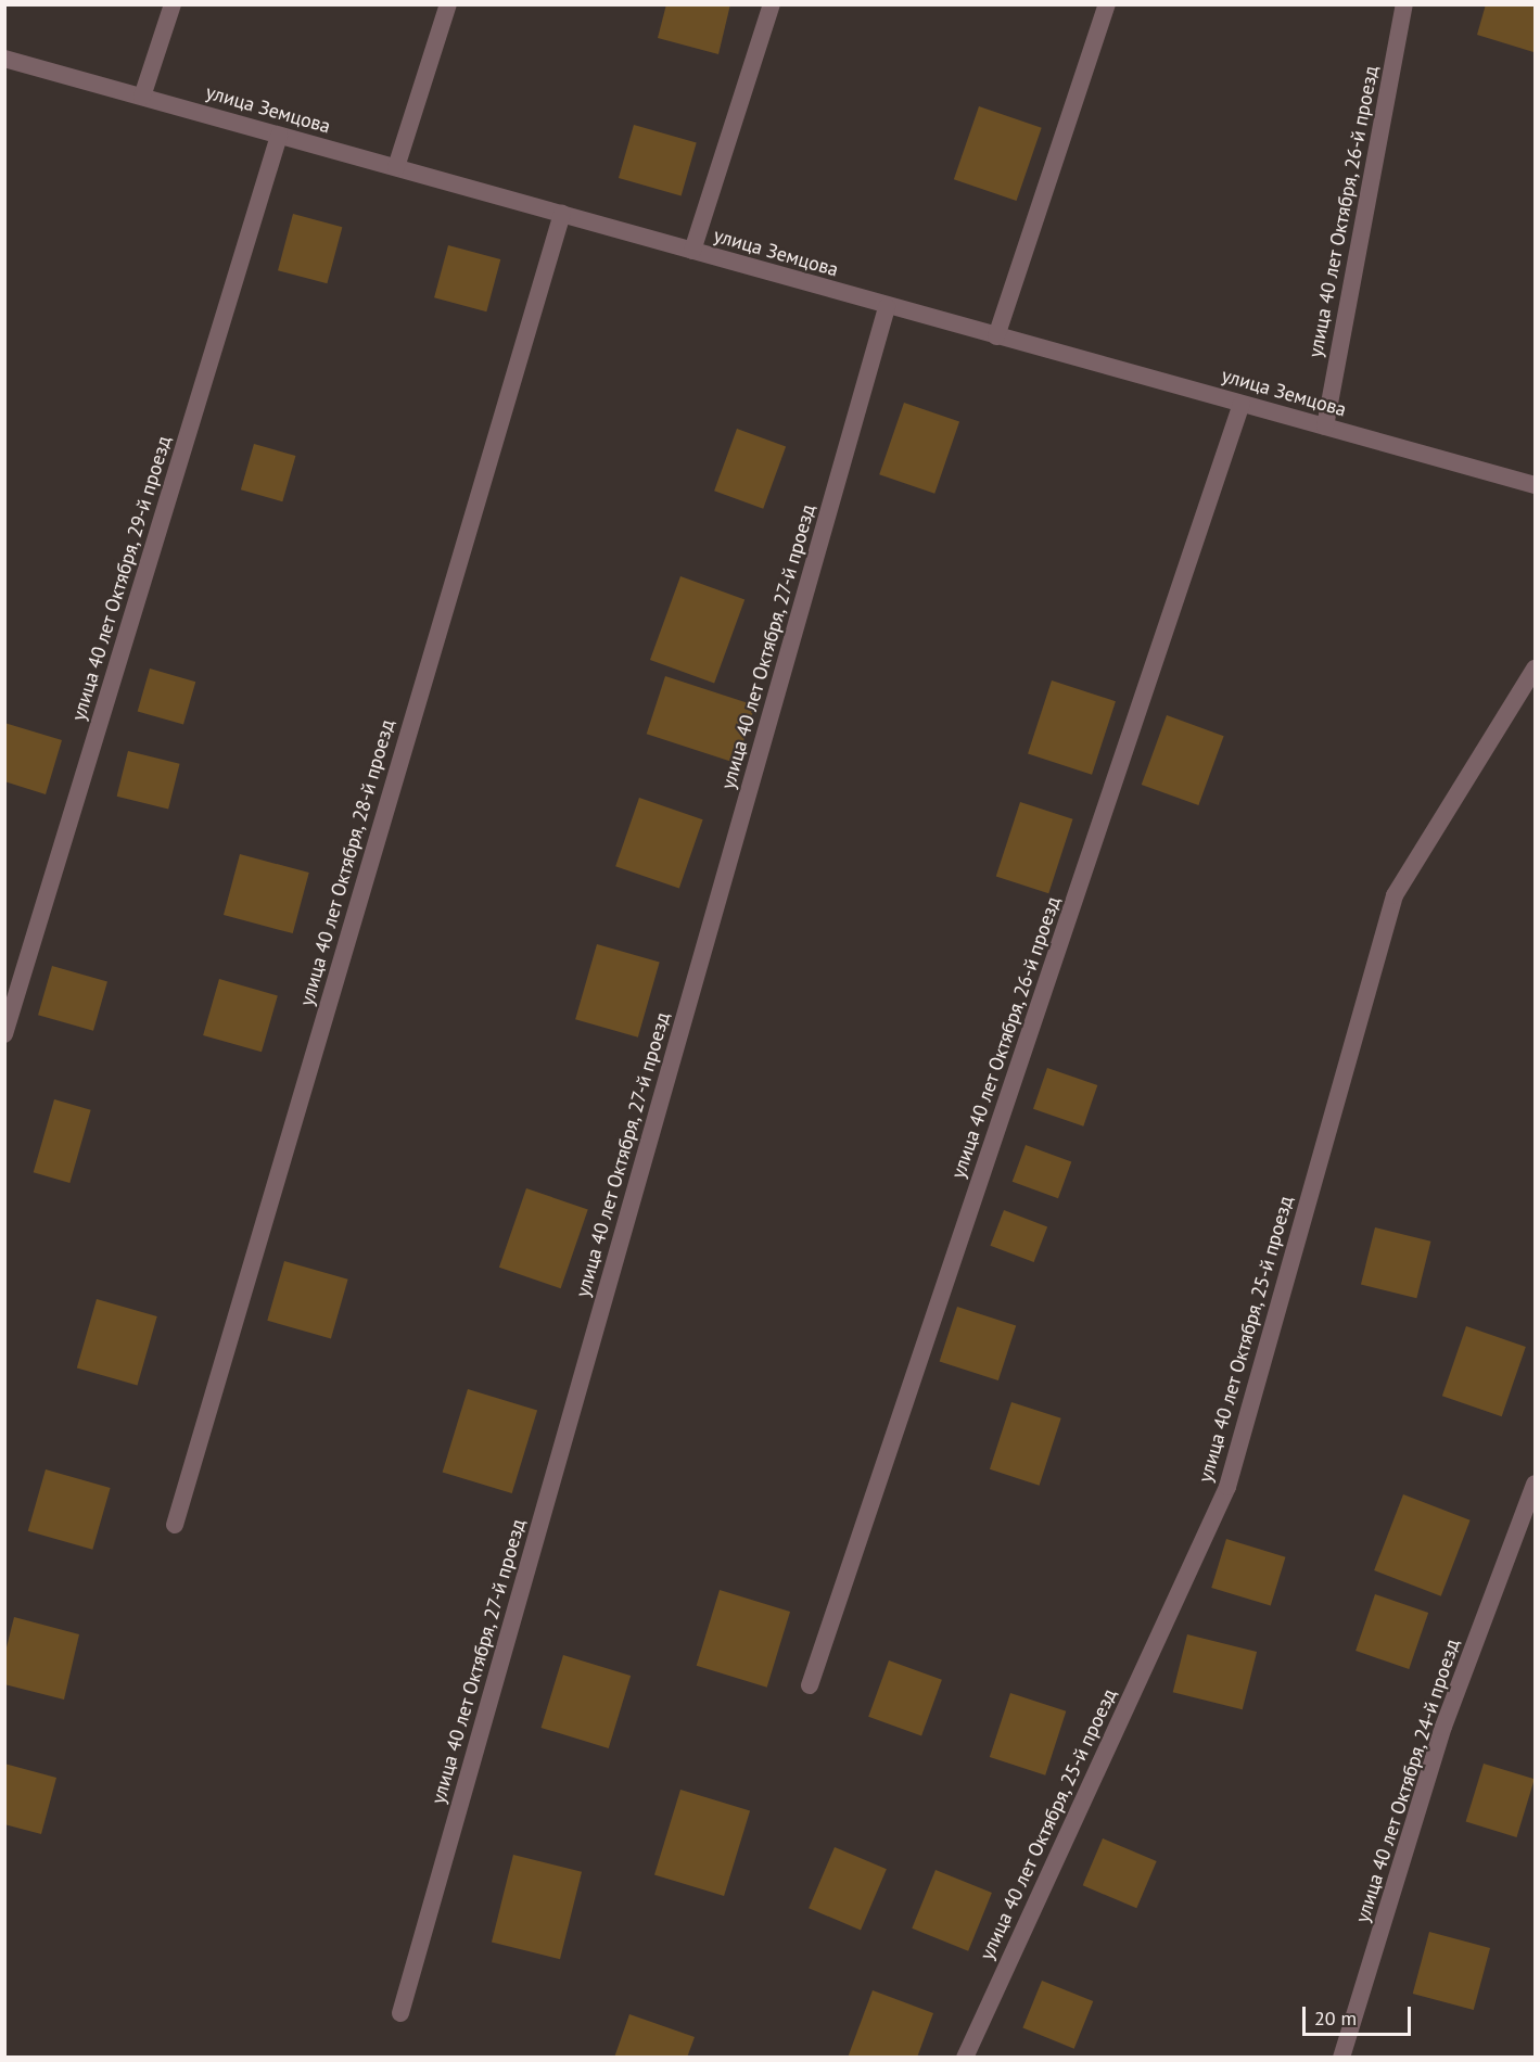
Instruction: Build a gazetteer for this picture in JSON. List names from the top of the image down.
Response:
{
  "streets": {
    "street": [
      "улица Земцова",
      "улица 40 лет Октября, 26-й проезд",
      "улица 40 лет Октября, 29-й проезд",
      "улица 40 лет Октября, 27-й проезд",
      "улица 40 лет Октября, 28-й проезд",
      "улица 40 лет Октября, 25-й проезд",
      "улица 40 лет Октября, 24-й проезд"
    ]
  },
  "crossings": [
    ["улица Земцова", "улица 40 лет Октября, 26-й проезд"],
    ["улица Земцова", "улица 40 лет Октября, 29-й проезд"],
    ["улица Земцова", "улица 40 лет Октября, 27-й проезд"],
    ["улица Земцова", "улица 40 лет Октября, 28-й проезд"]
  ],
  "scale_bar": "20 m"
}
